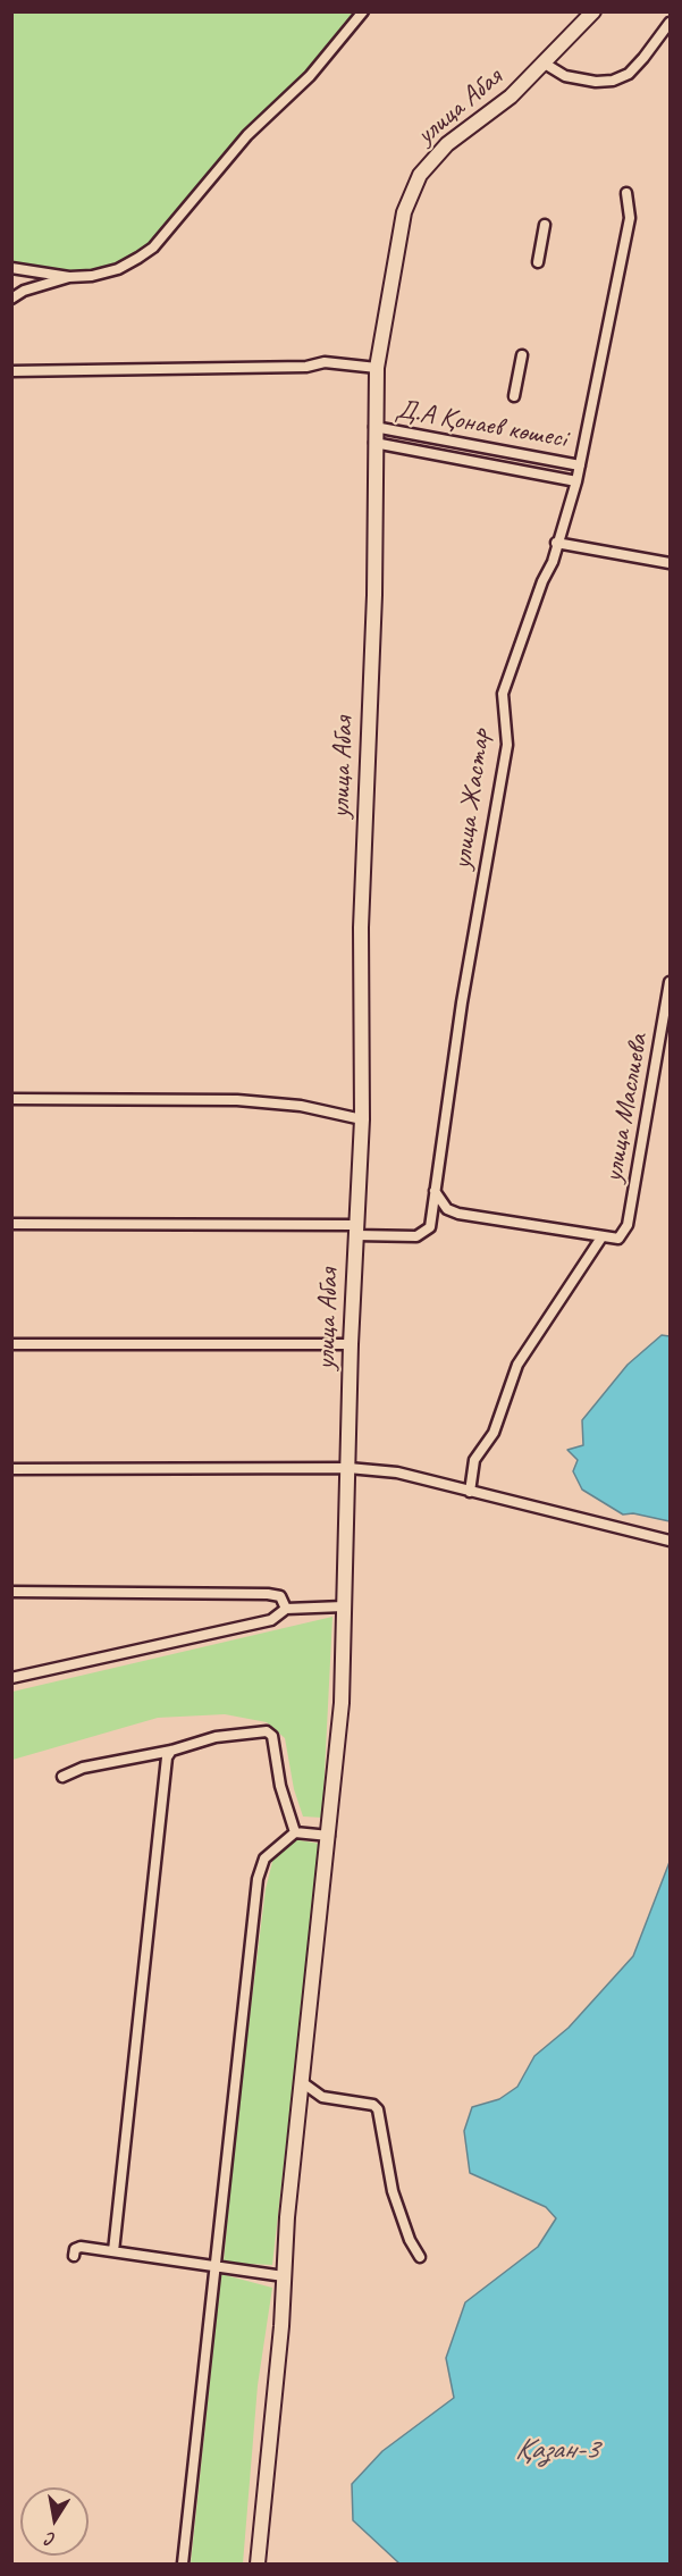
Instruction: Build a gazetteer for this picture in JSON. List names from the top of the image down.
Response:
{
  "streets": {
    "main road": ["улица Абая"],
    "street": ["Д.А Қонаев көшесі", "улица Жастар", "улица Маслиева"]
  },
  "crossings": [
    ["улица Абая", "Д.А Қонаев көшесі"],
    ["улица Абая", "улица Жастар"],
    ["Д.А Қонаев көшесі", "улица Жастар"]
  ],
  "water": ["Қазан-3"],
  "north": "bottom"
}
